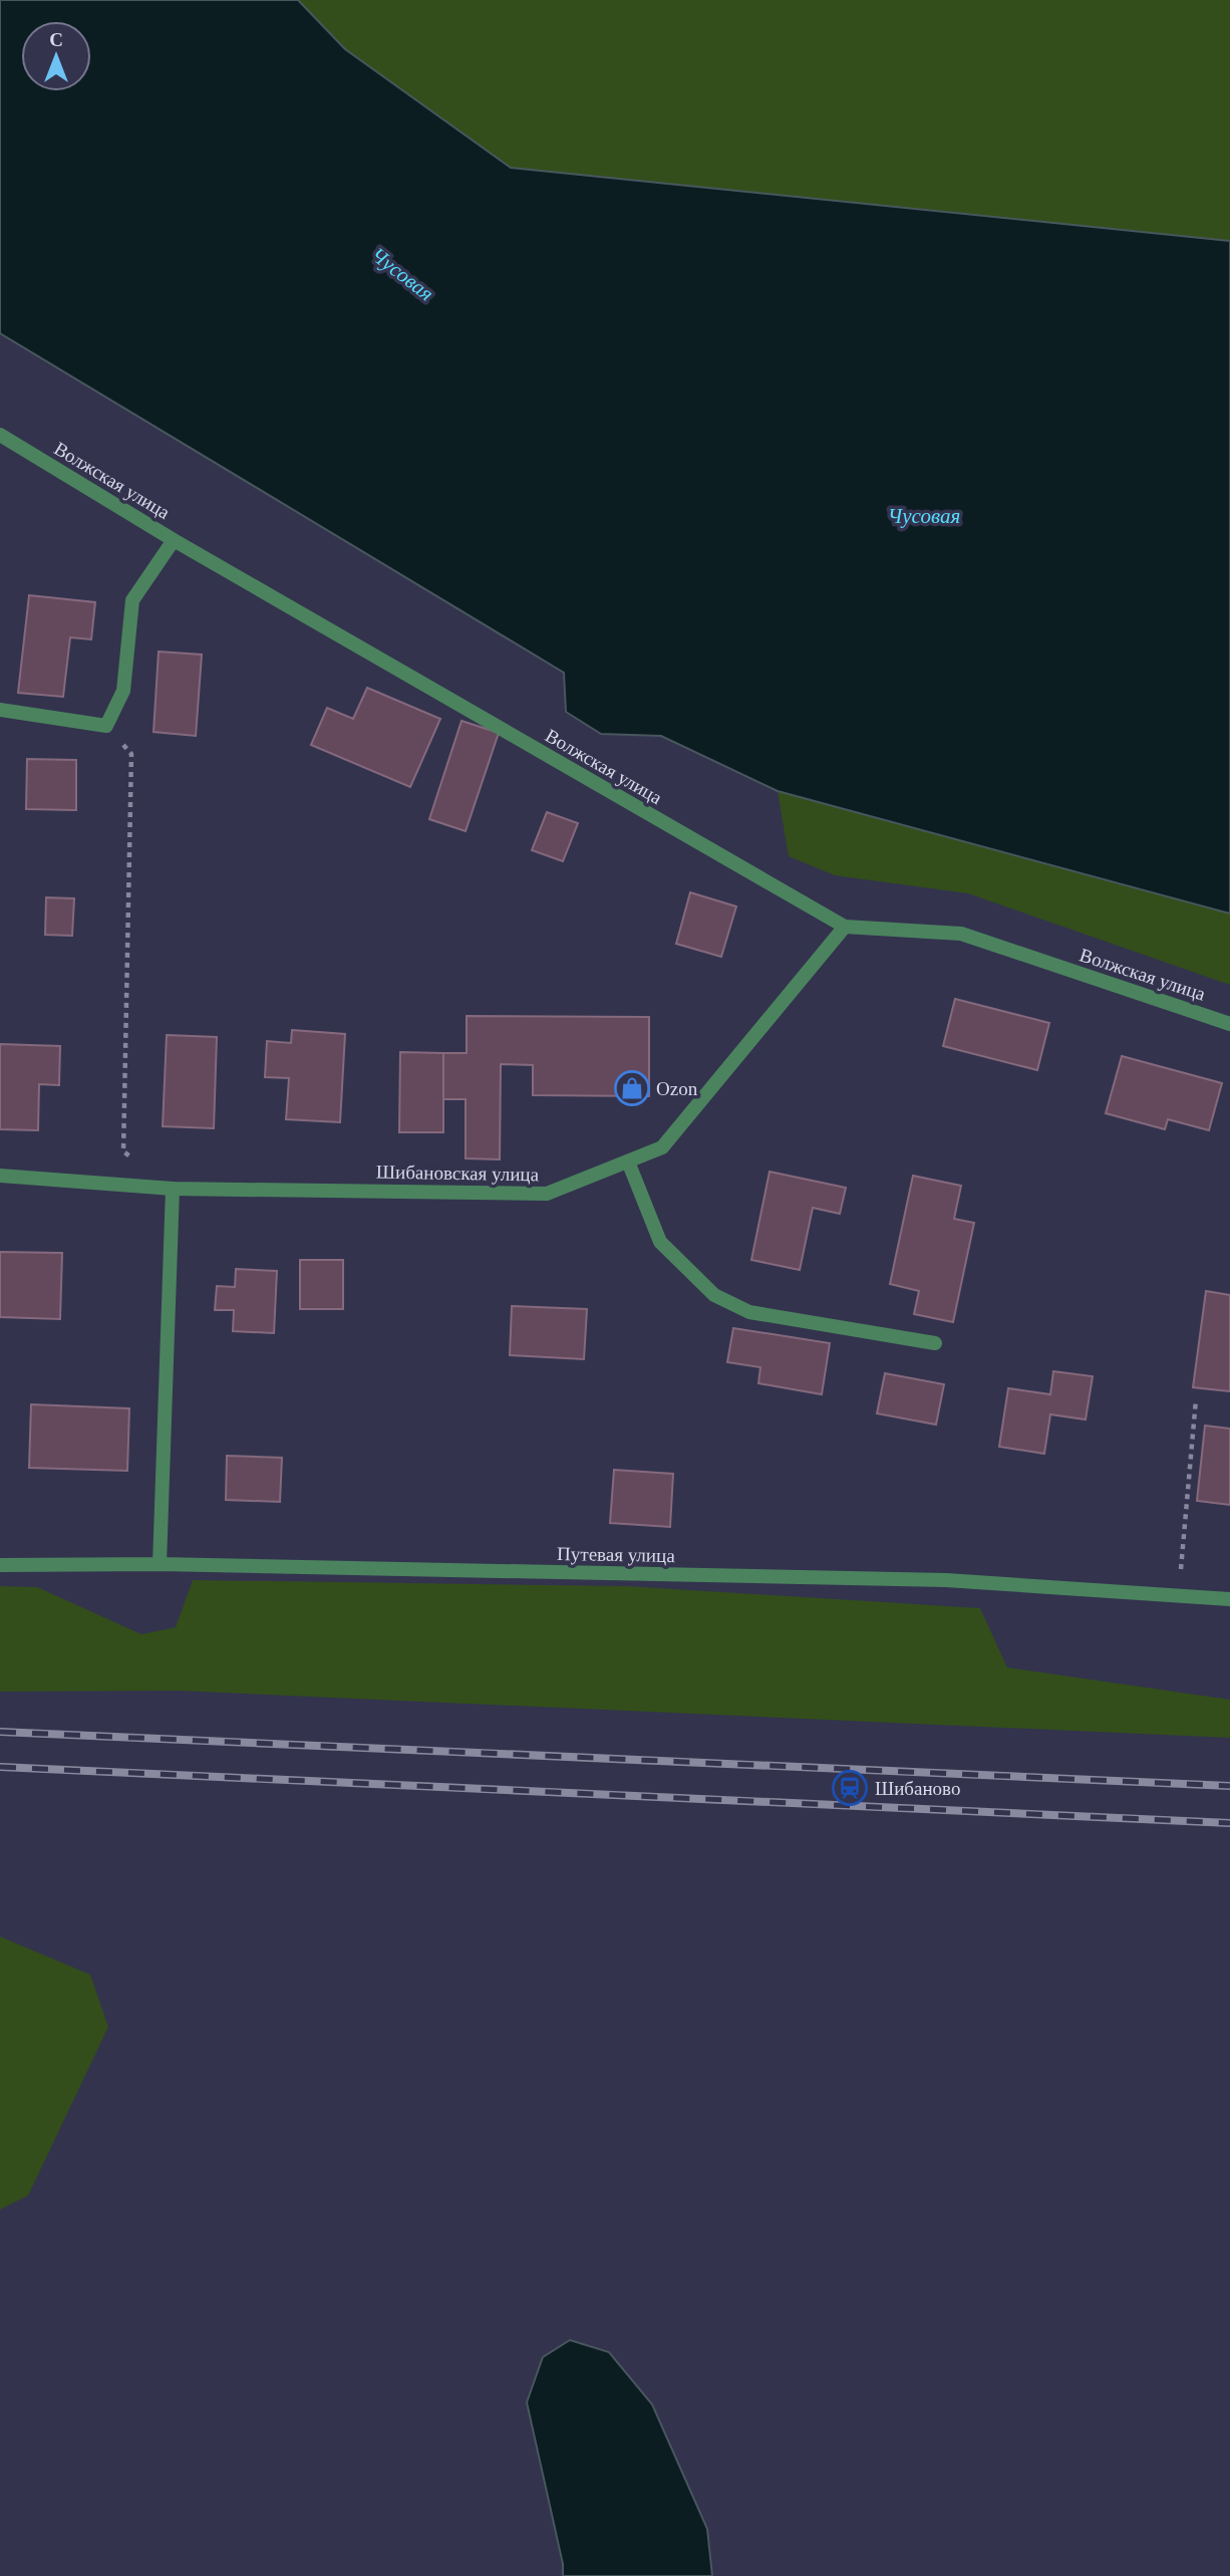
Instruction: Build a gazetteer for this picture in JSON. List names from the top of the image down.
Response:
{
  "streets": {
    "street": ["Волжская улица", "Шибановская улица", "Путевая улица"]
  },
  "crossings": [
    ["Волжская улица", "Шибановская улица"]
  ],
  "water": ["Чусовая"],
  "places": {
    "shop": ["Ozon"],
    "station": ["Шибаново"]
  },
  "north": "top"
}
